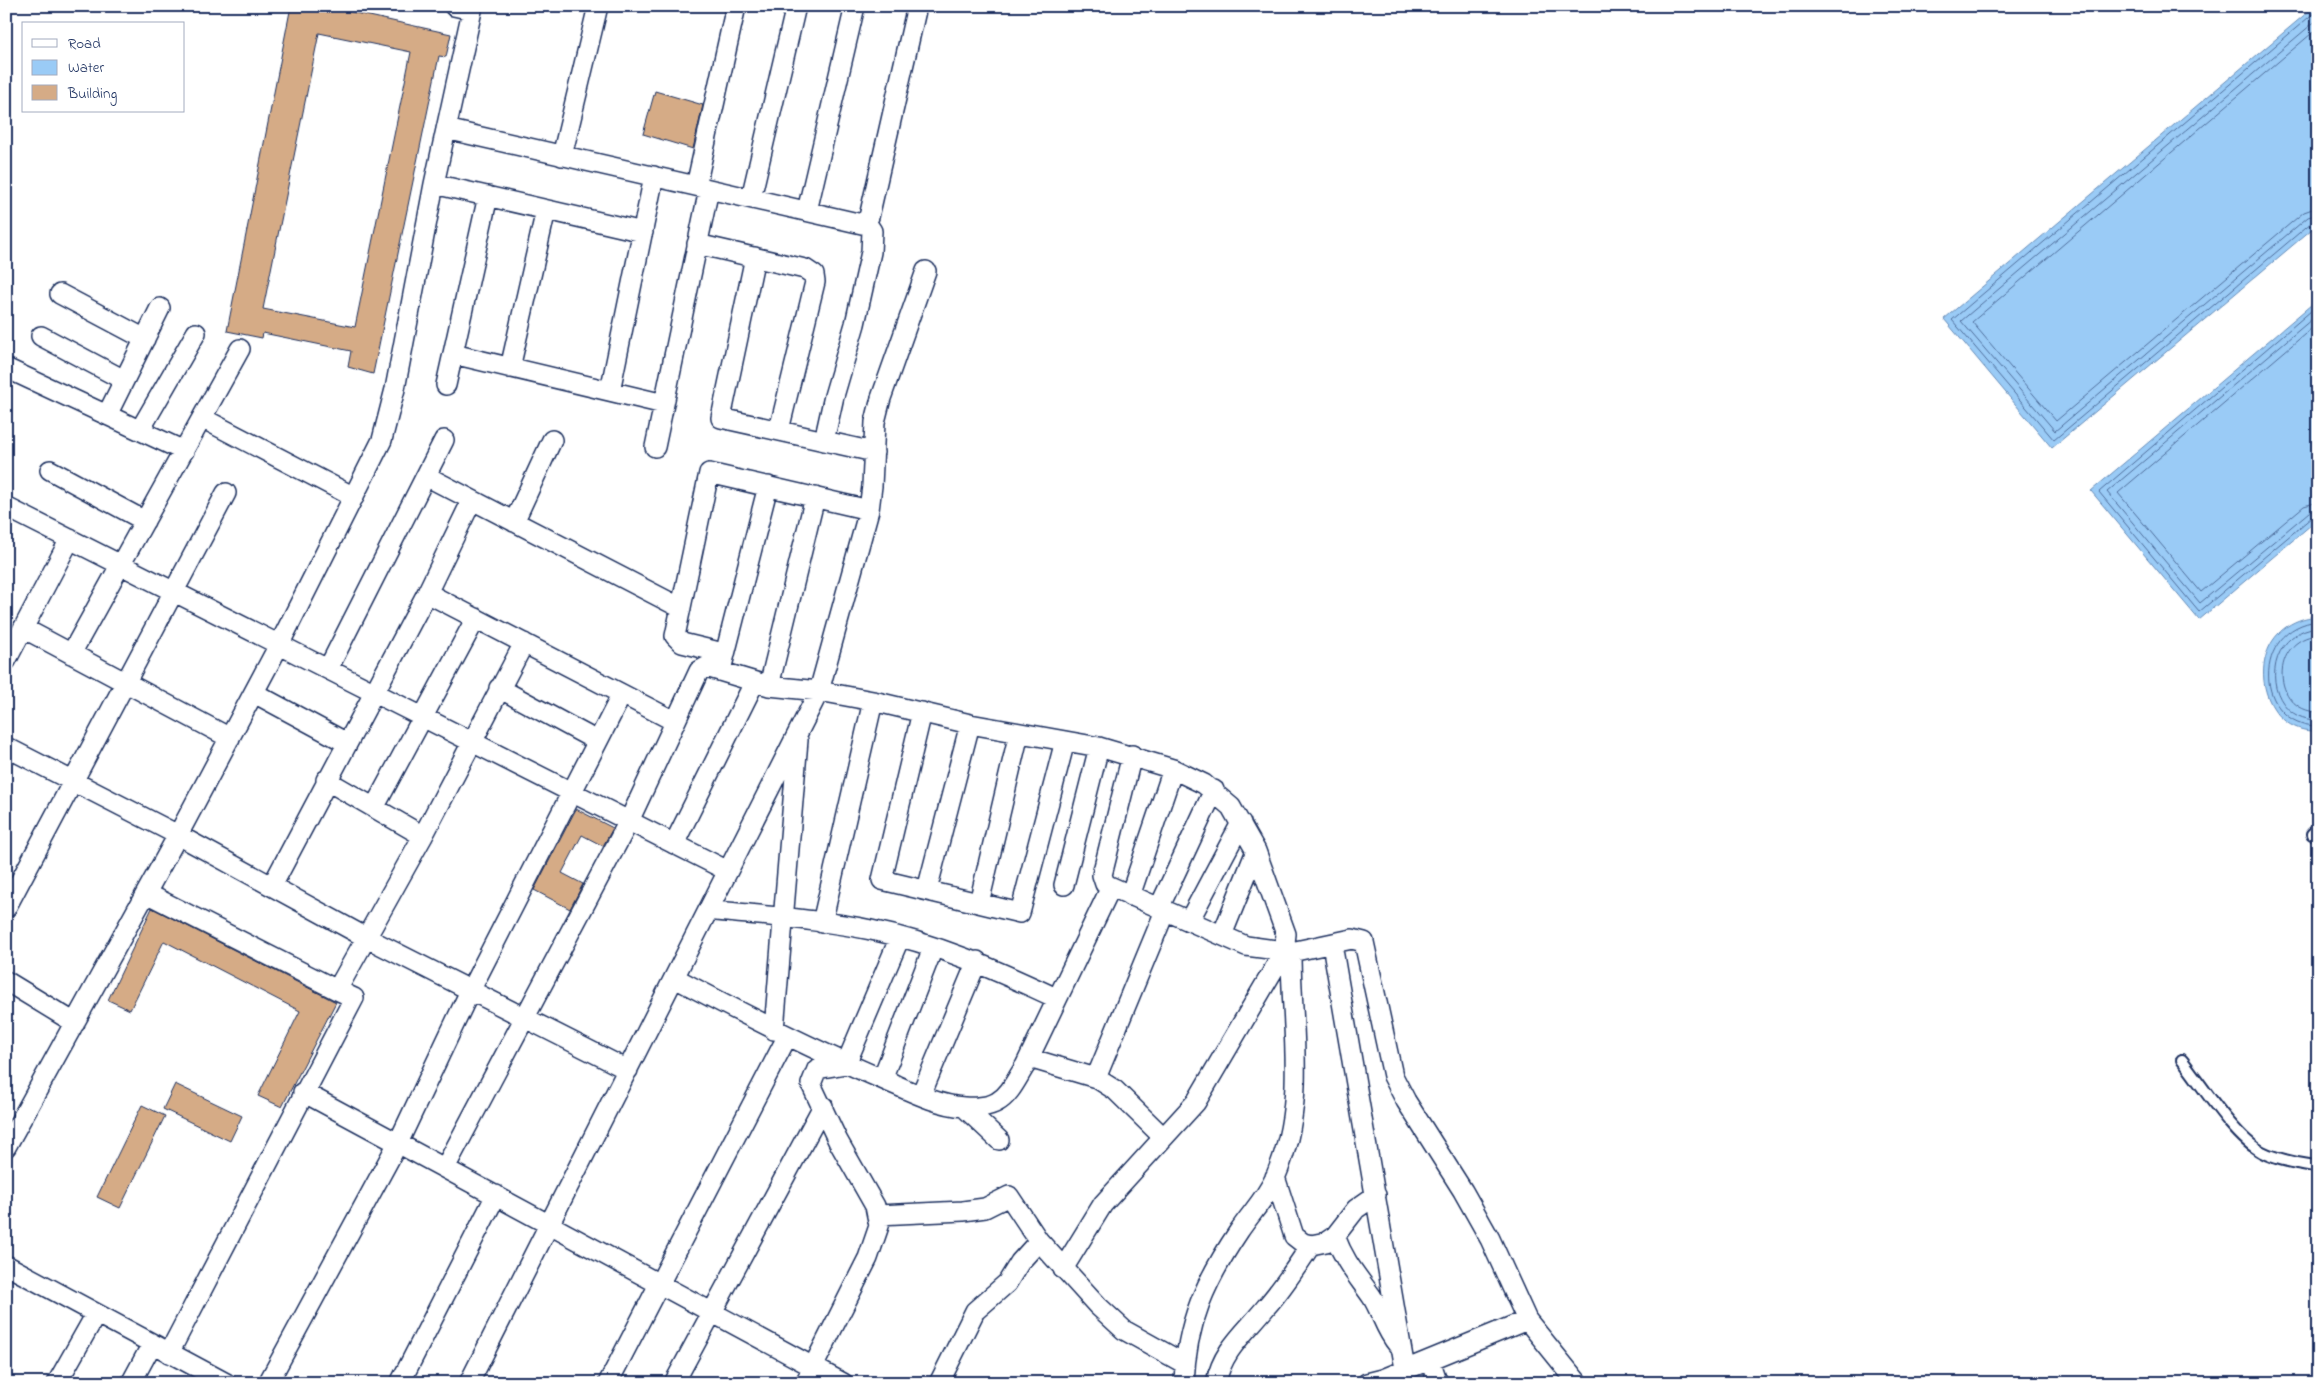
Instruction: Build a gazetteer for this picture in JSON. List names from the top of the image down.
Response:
{
  "legend": ["Road", "Water", "Building"]
}
